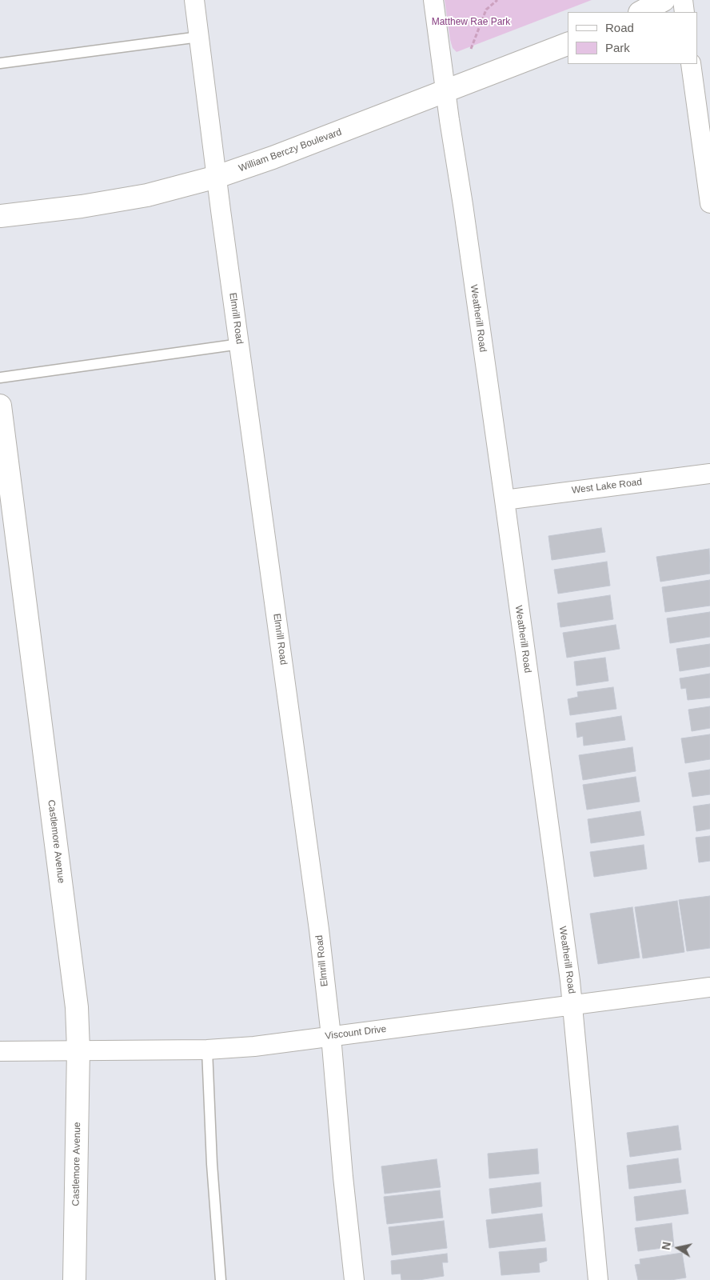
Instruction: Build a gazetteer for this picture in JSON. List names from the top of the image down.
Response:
{
  "streets": {
    "street": [
      "William Berczy Boulevard",
      "Elmrill Road",
      "Weatherill Road",
      "West Lake Road",
      "Castlemore Avenue",
      "Viscount Drive"
    ]
  },
  "crossings": [
    ["William Berczy Boulevard", "Elmrill Road"],
    ["William Berczy Boulevard", "Weatherill Road"],
    ["Elmrill Road", "Viscount Drive"],
    ["Weatherill Road", "West Lake Road"],
    ["Weatherill Road", "Viscount Drive"],
    ["Castlemore Avenue", "Viscount Drive"]
  ],
  "parks": ["Matthew Rae Park"],
  "legend": ["Road", "Park"],
  "north": "left"
}
